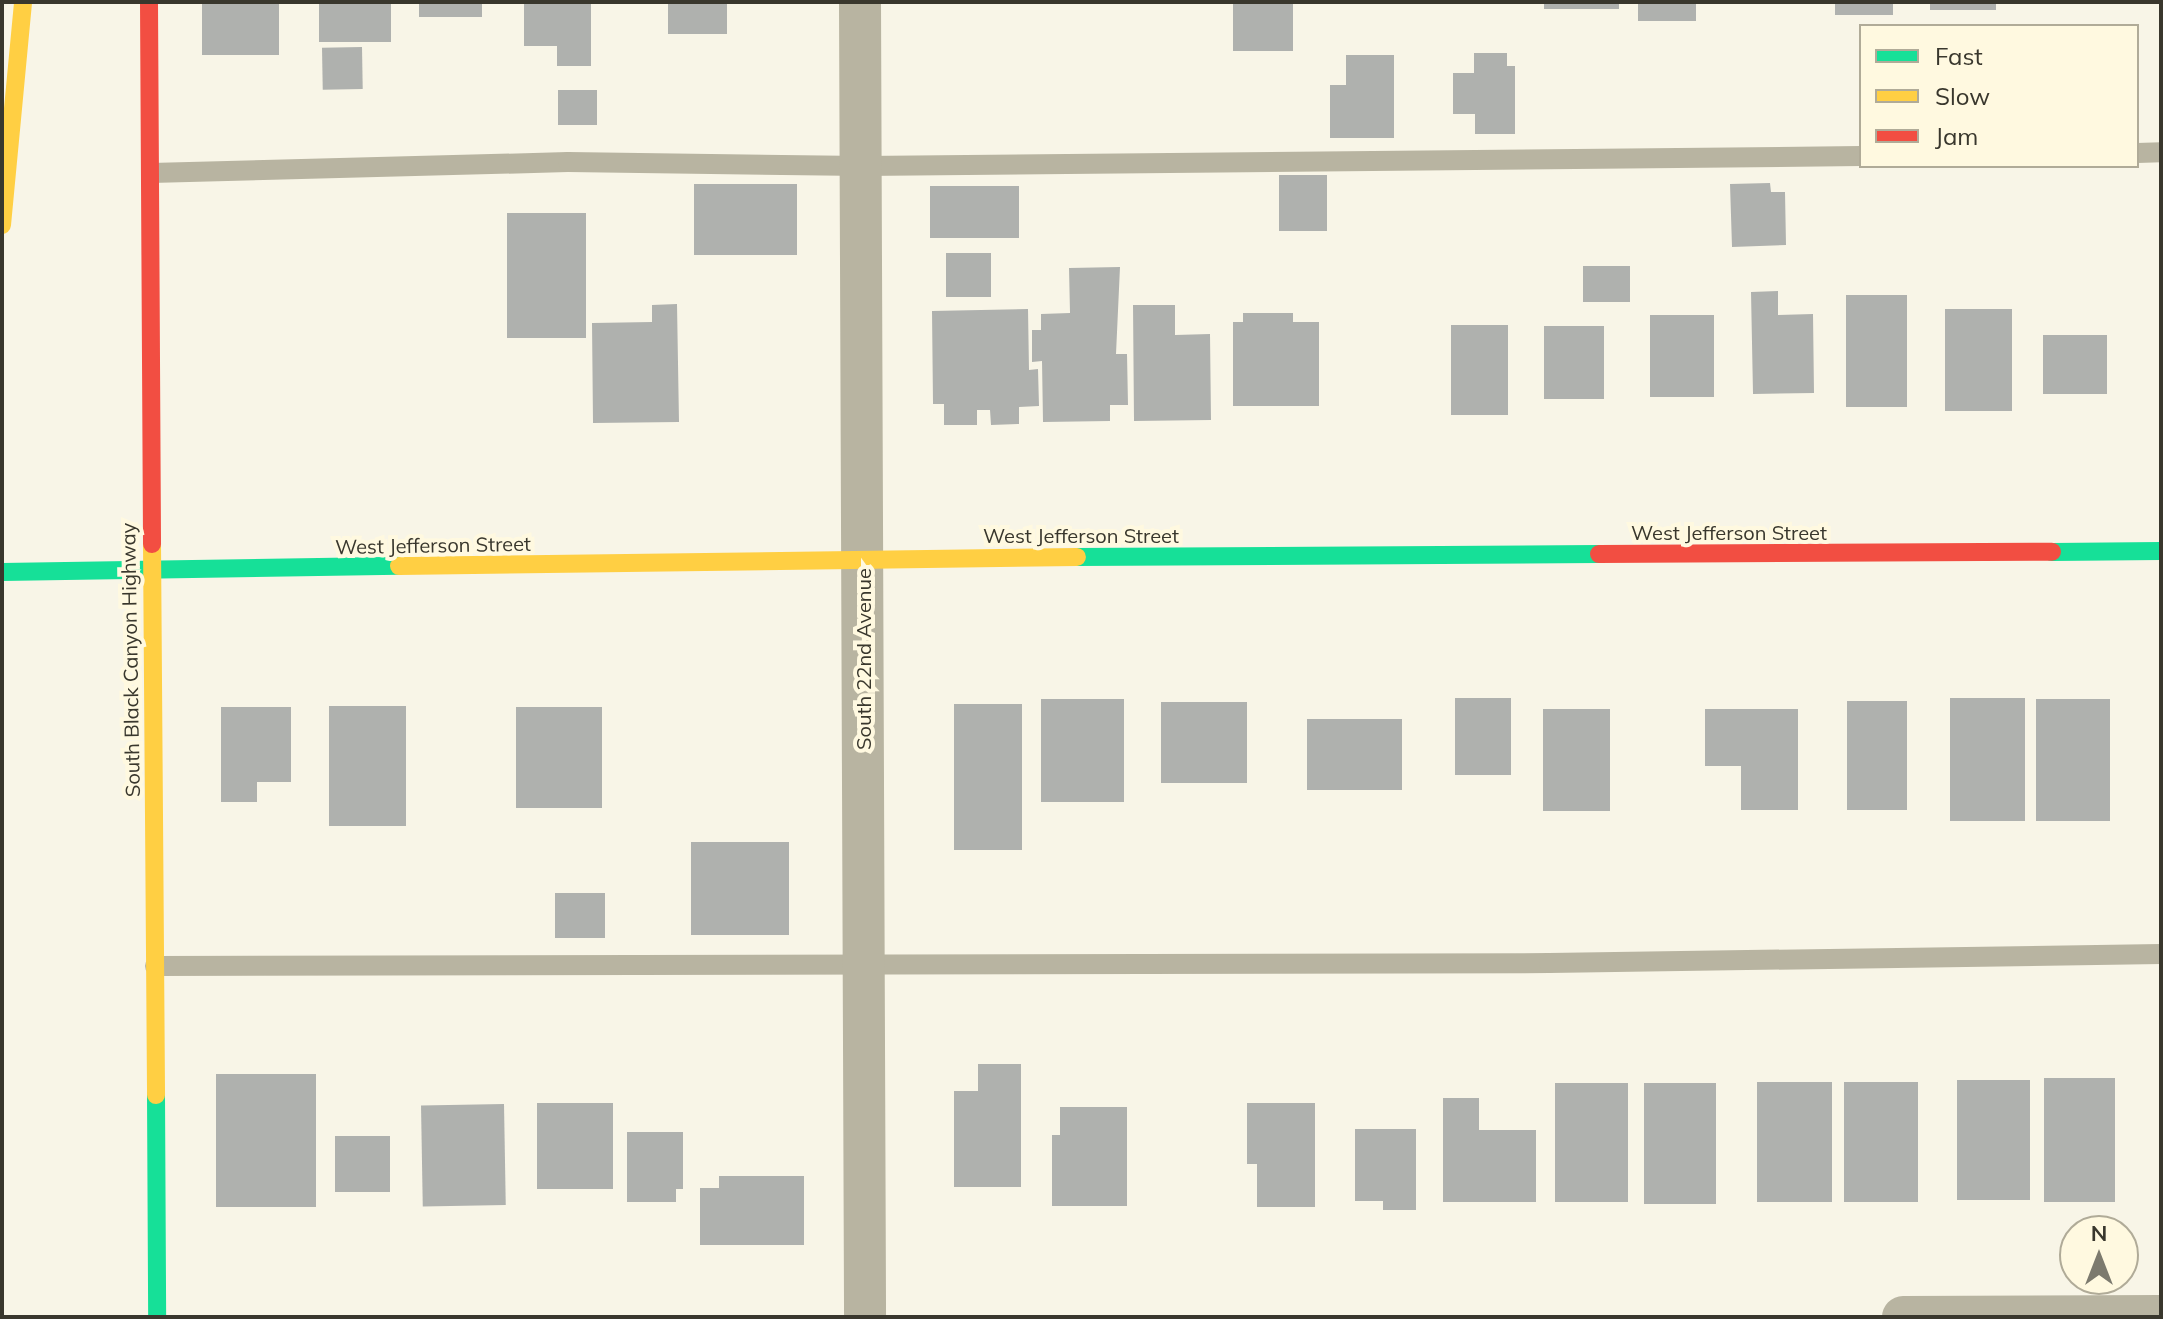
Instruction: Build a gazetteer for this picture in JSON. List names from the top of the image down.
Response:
{
  "streets": {
    "main road": ["West Jefferson Street", "South Black Canyon Highway"],
    "street": ["South 22nd Avenue"]
  },
  "crossings": [
    ["West Jefferson Street", "South 22nd Avenue"],
    ["West Jefferson Street", "South Black Canyon Highway"]
  ],
  "legend": ["Fast", "Slow", "Jam"],
  "north": "top"
}
